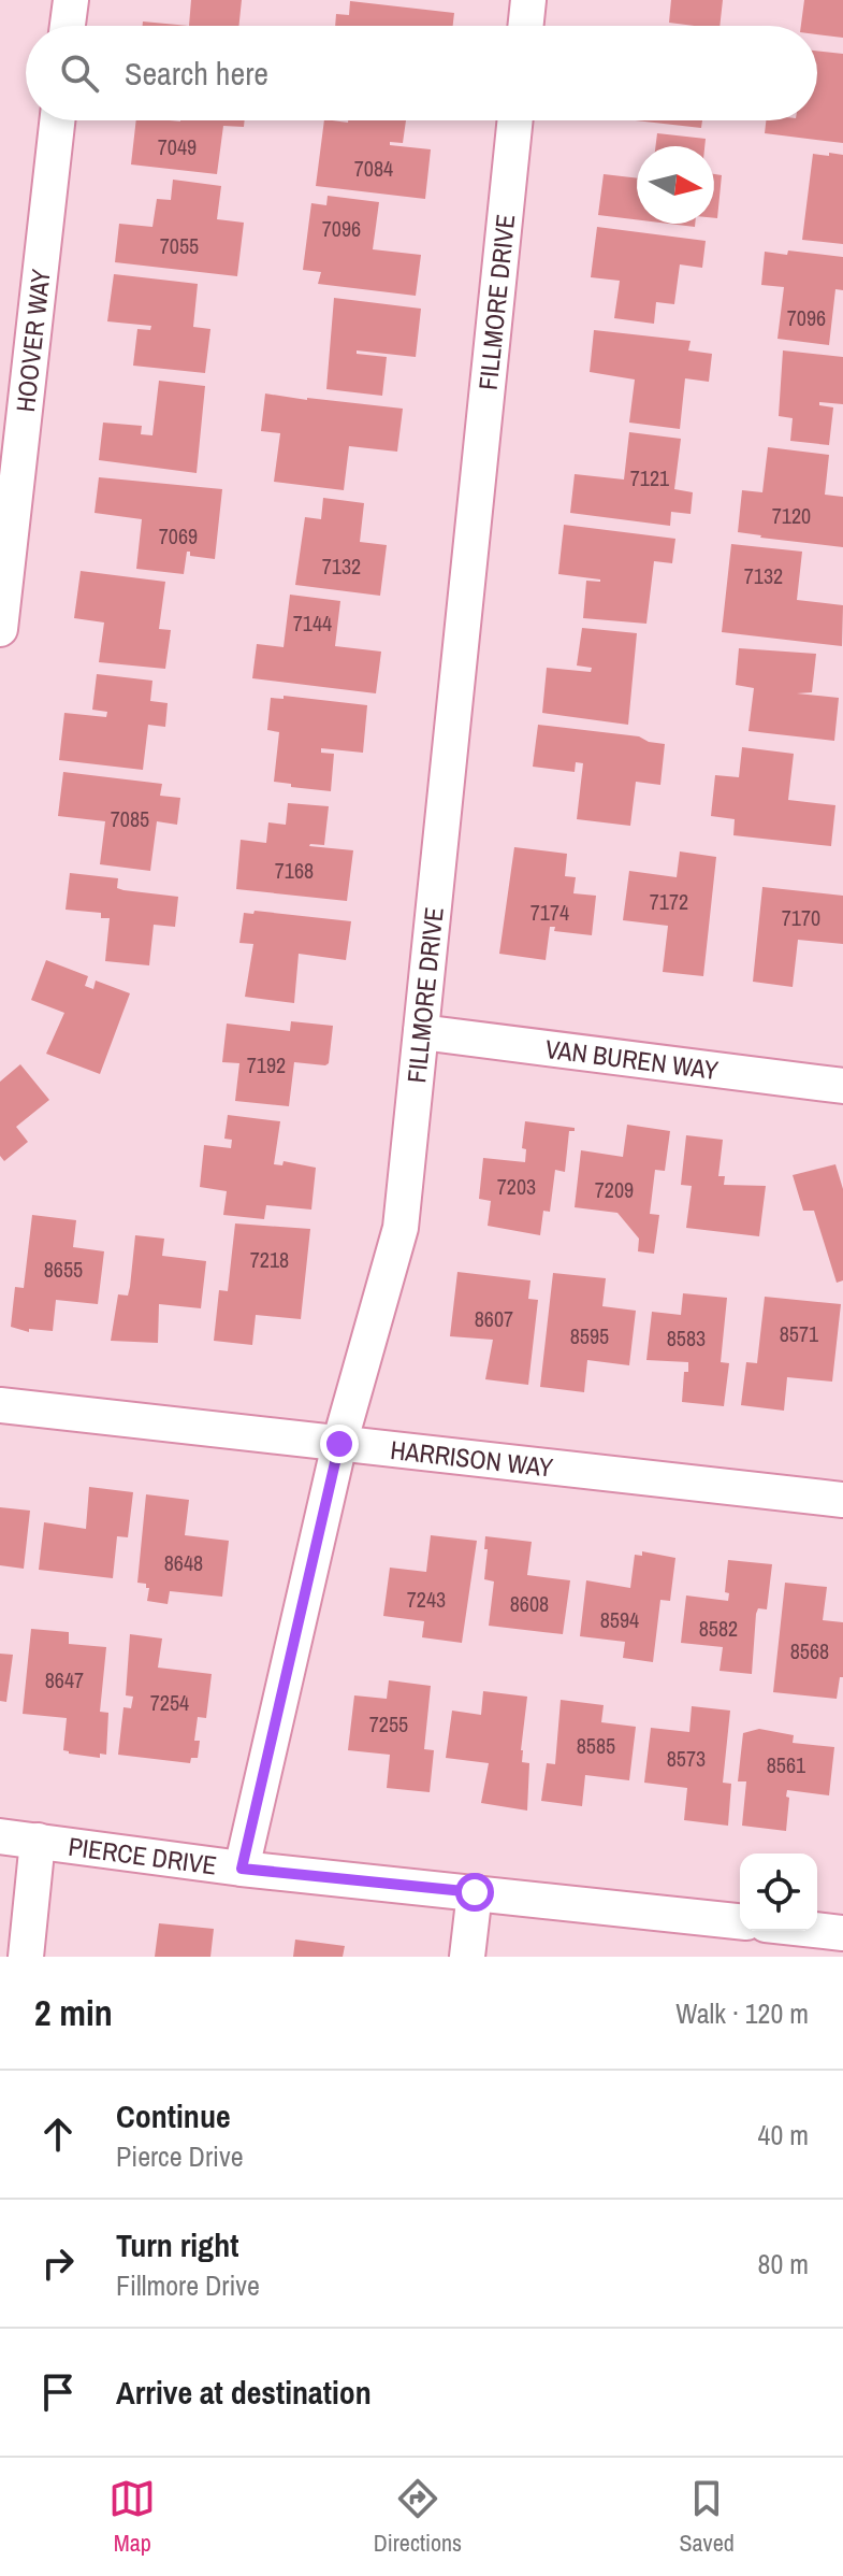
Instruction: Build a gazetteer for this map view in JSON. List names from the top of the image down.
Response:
{
  "streets": {
    "street": [
      "FILLMORE DRIVE",
      "HOOVER WAY",
      "VAN BUREN WAY",
      "HARRISON WAY",
      "PIERCE DRIVE"
    ]
  },
  "crossings": [
    ["FILLMORE DRIVE", "VAN BUREN WAY"],
    ["FILLMORE DRIVE", "HARRISON WAY"],
    ["FILLMORE DRIVE", "PIERCE DRIVE"]
  ],
  "house_numbers": [
    "7049",
    "7084",
    "7096",
    "7055",
    "7096",
    "7121",
    "7120",
    "7069",
    "7132",
    "7132",
    "7144",
    "7085",
    "7168",
    "7172",
    "7174",
    "7170",
    "7192",
    "7203",
    "7209",
    "7218",
    "8655",
    "8607",
    "8571",
    "8595",
    "8583",
    "8648",
    "7243",
    "8608",
    "8594",
    "8582",
    "8568",
    "8647",
    "7254",
    "7255",
    "8585",
    "8573",
    "8561"
  ],
  "north": "right",
  "page": {
    "search": "Search here",
    "heading": ["2 min", "Walk · 120 m"],
    "list": [
      ["Continue", "Pierce Drive", "40 m"],
      ["Turn right", "Fillmore Drive", "80 m"],
      "Arrive at destination"
    ],
    "nav": ["Map", "Directions", "Saved"]
  }
}
